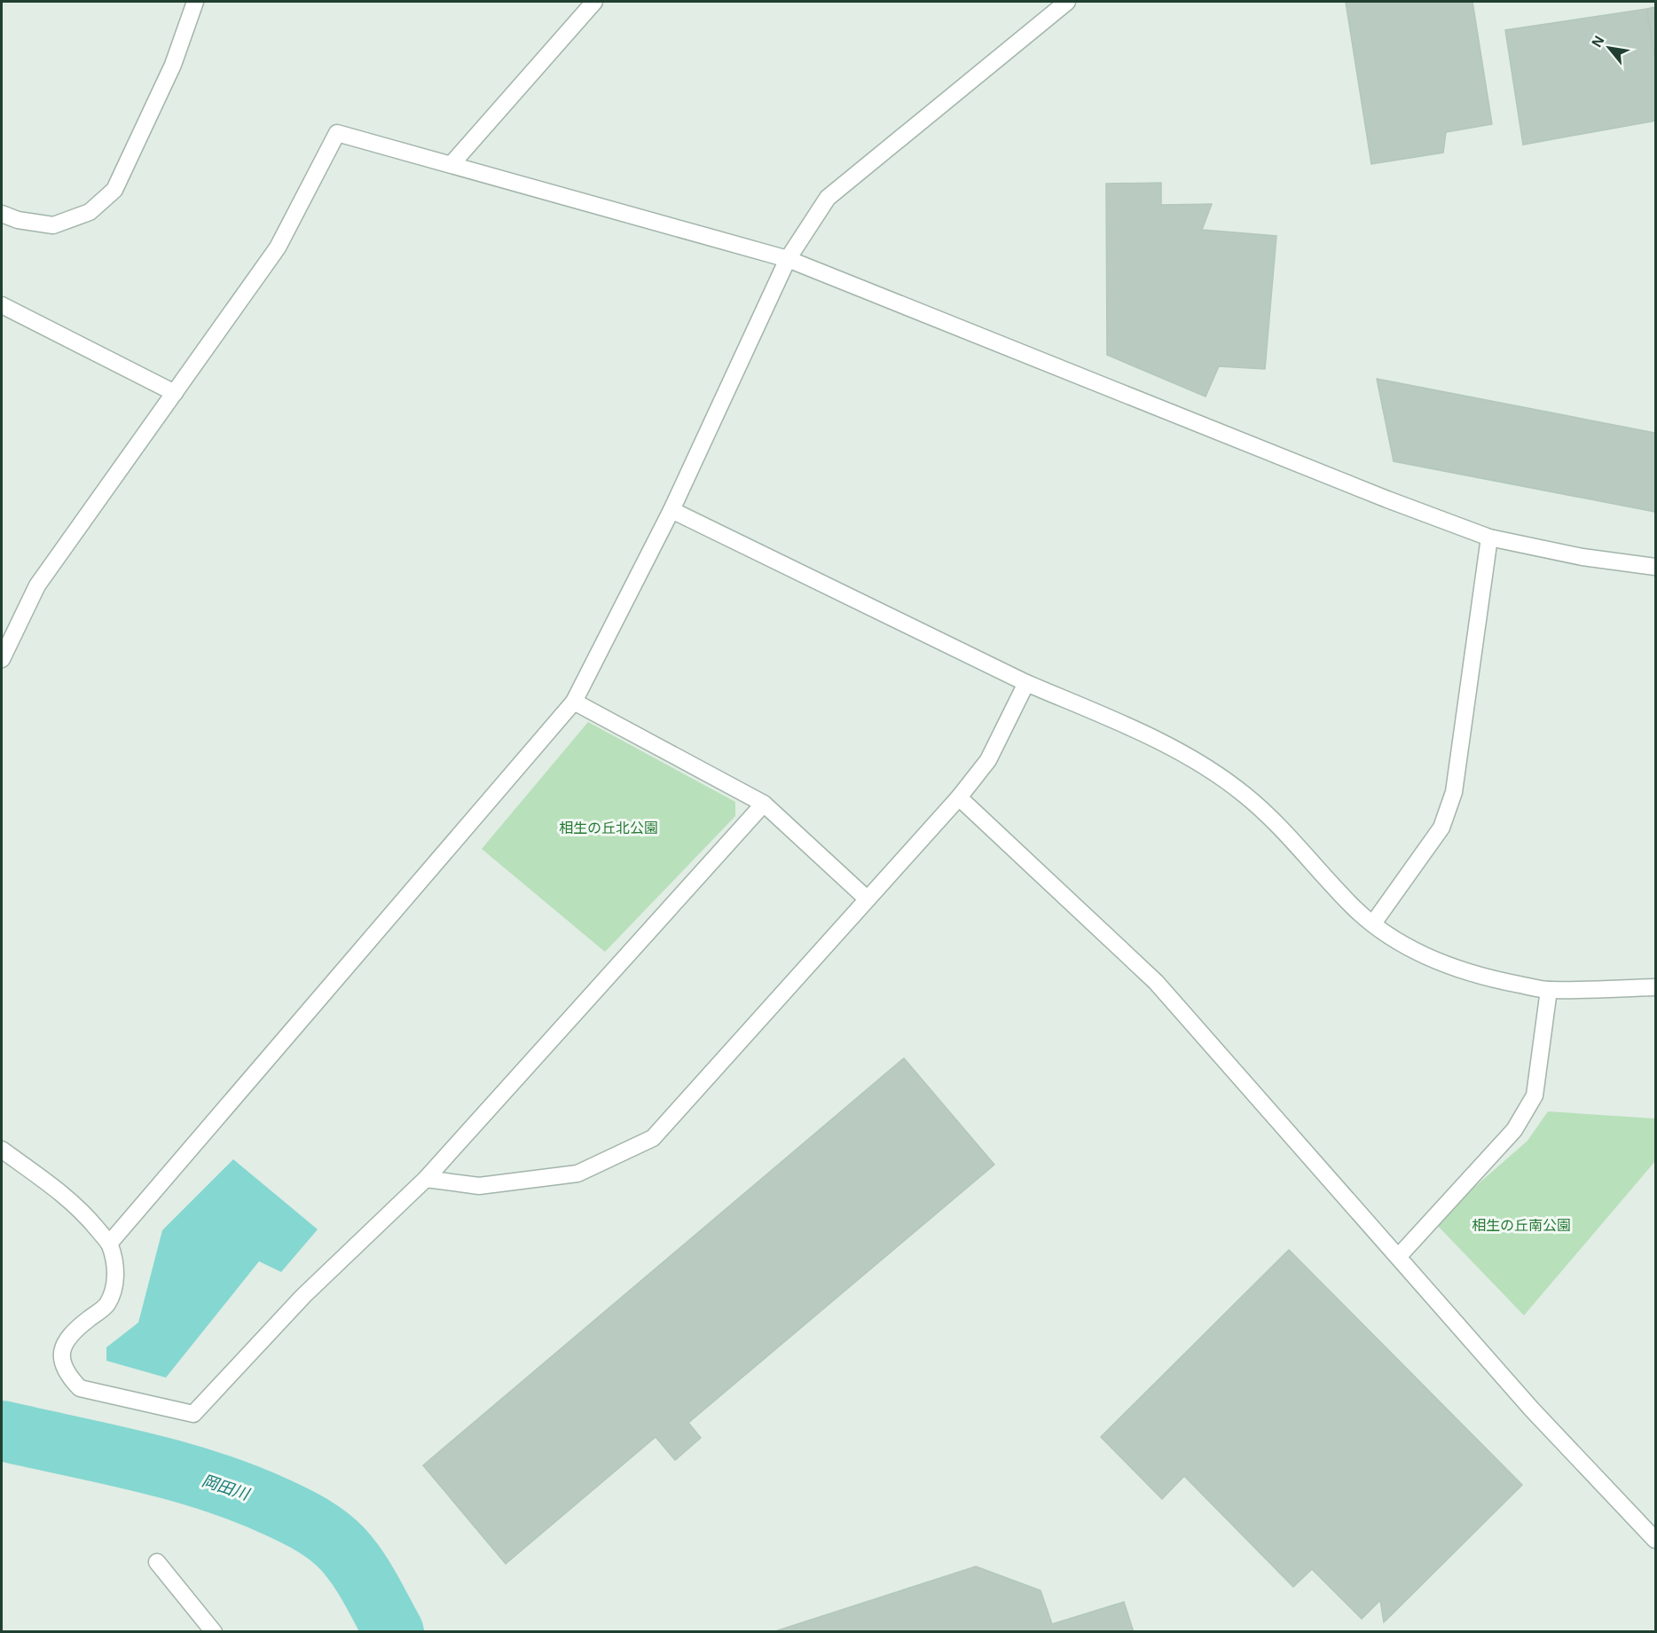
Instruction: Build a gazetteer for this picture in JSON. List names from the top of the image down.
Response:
{
  "water": ["岡田川"],
  "parks": ["相生の丘北公園", "相生の丘南公園"],
  "north": "top left"
}
